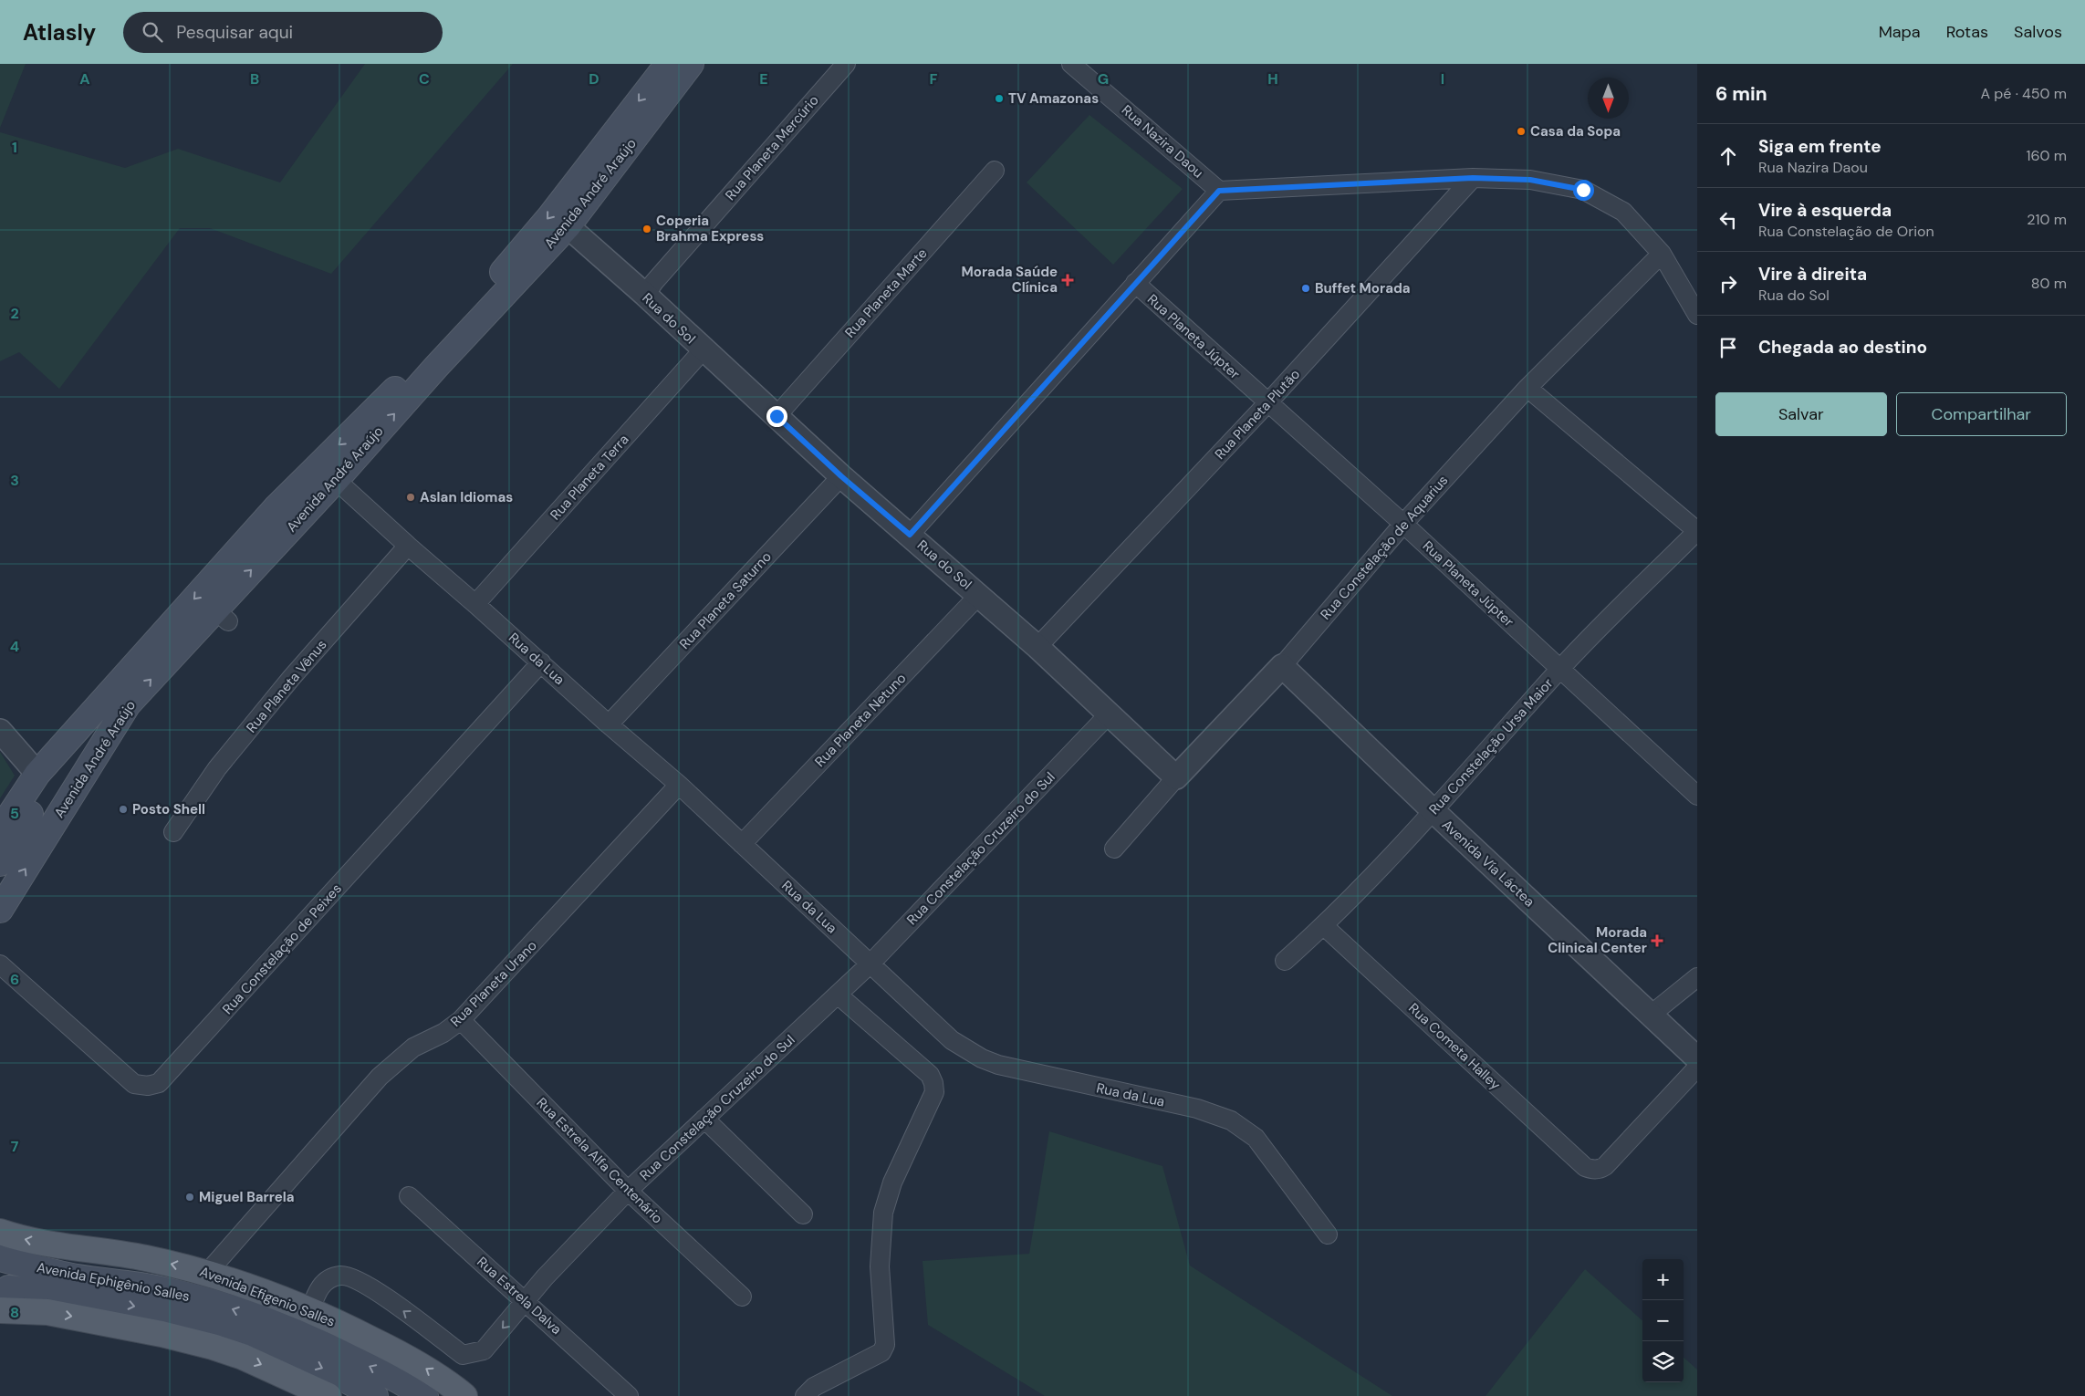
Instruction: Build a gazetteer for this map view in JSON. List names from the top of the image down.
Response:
{
  "streets": {
    "main road": ["Avenida André Araújo", "Avenida Ephigênio Salles", "Avenida Efigenio Salles"],
    "street": [
      "Rua Nazira Daou",
      "Rua Planeta Mercúrio",
      "Rua Planeta Marte",
      "Rua do Sol",
      "Rua Planeta Júpter",
      "Rua Planeta Plutão",
      "Rua Planeta Terra",
      "Rua Constelação de Aquarius",
      "Rua Planeta Saturno",
      "Rua da Lua",
      "Rua Planeta Vênus",
      "Rua Planeta Netuno",
      "Rua Constelação Ursa Maior",
      "Rua Constelação Cruzeiro do Sul",
      "Avenida Vía Láctea",
      "Rua Constelação de Peixes",
      "Rua Planeta Urano",
      "Rua Cometa Halley",
      "Rua Estrela Alfa Centenário",
      "Rua Estrela Dalva"
    ]
  },
  "crossings": [
    ["Rua Planeta Mercúrio", "Rua do Sol"],
    ["Avenida André Araújo", "Rua do Sol"],
    ["Avenida André Araújo", "Rua da Lua"],
    ["Rua Planeta Marte", "Rua do Sol"],
    ["Rua do Sol", "Rua Planeta Plutão"],
    ["Rua do Sol", "Rua Planeta Terra"],
    ["Rua do Sol", "Rua Constelação de Aquarius"],
    ["Rua do Sol", "Rua Planeta Saturno"],
    ["Rua do Sol", "Rua Planeta Netuno"],
    ["Rua do Sol", "Rua Constelação Cruzeiro do Sul"],
    ["Rua Planeta Júpter", "Rua Planeta Plutão"],
    ["Rua Planeta Júpter", "Rua Constelação de Aquarius"],
    ["Rua Planeta Júpter", "Rua Constelação Ursa Maior"],
    ["Rua Planeta Terra", "Rua da Lua"],
    ["Rua Constelação de Aquarius", "Avenida Vía Láctea"],
    ["Rua Planeta Saturno", "Rua da Lua"],
    ["Rua da Lua", "Rua Planeta Vênus"],
    ["Rua da Lua", "Rua Planeta Netuno"],
    ["Rua da Lua", "Rua Constelação Cruzeiro do Sul"],
    ["Rua da Lua", "Rua Constelação de Peixes"],
    ["Rua da Lua", "Rua Planeta Urano"],
    ["Rua Constelação Ursa Maior", "Avenida Vía Láctea"],
    ["Rua Constelação Ursa Maior", "Rua Cometa Halley"],
    ["Rua Constelação Cruzeiro do Sul", "Rua Estrela Alfa Centenário"],
    ["Rua Constelação Cruzeiro do Sul", "Rua Estrela Dalva"],
    ["Rua Constelação Cruzeiro do Sul", "Avenida Efigenio Salles"],
    ["Rua Planeta Urano", "Rua Estrela Alfa Centenário"],
    ["Rua Planeta Urano", "Avenida Efigenio Salles"]
  ],
  "one_way": ["Avenida Efigenio Salles"],
  "places": {
    "other": [
      "TV Amazonas",
      "Casa da Sopa",
      "Coperia Brahma Express",
      "Buffet Morada",
      "Aslan Idiomas",
      "Posto Shell",
      "Miguel Barrela"
    ],
    "health": ["Morada Saúde Clínica", "Morada Clinical Center"]
  },
  "north": "bottom",
  "page": {
    "header": "Atlasly",
    "search": "Pesquisar aqui",
    "nav": ["Mapa", "Rotas", "Salvos"],
    "heading": ["6 min", "A pé · 450 m"],
    "list": [
      ["Siga em frente", "Rua Nazira Daou", "160 m"],
      ["Vire à esquerda", "Rua Constelação de Orion", "210 m"],
      ["Vire à direita", "Rua do Sol", "80 m"],
      "Chegada ao destino"
    ],
    "buttons": ["Salvar", "Compartilhar"],
    "map_buttons": ["+", "−"]
  },
  "grid": {
    "columns": [
      "A",
      "B",
      "C",
      "D",
      "E",
      "F",
      "G",
      "H",
      "I"
    ],
    "rows": [
      "1",
      "2",
      "3",
      "4",
      "5",
      "6",
      "7",
      "8"
    ]
  }
}
